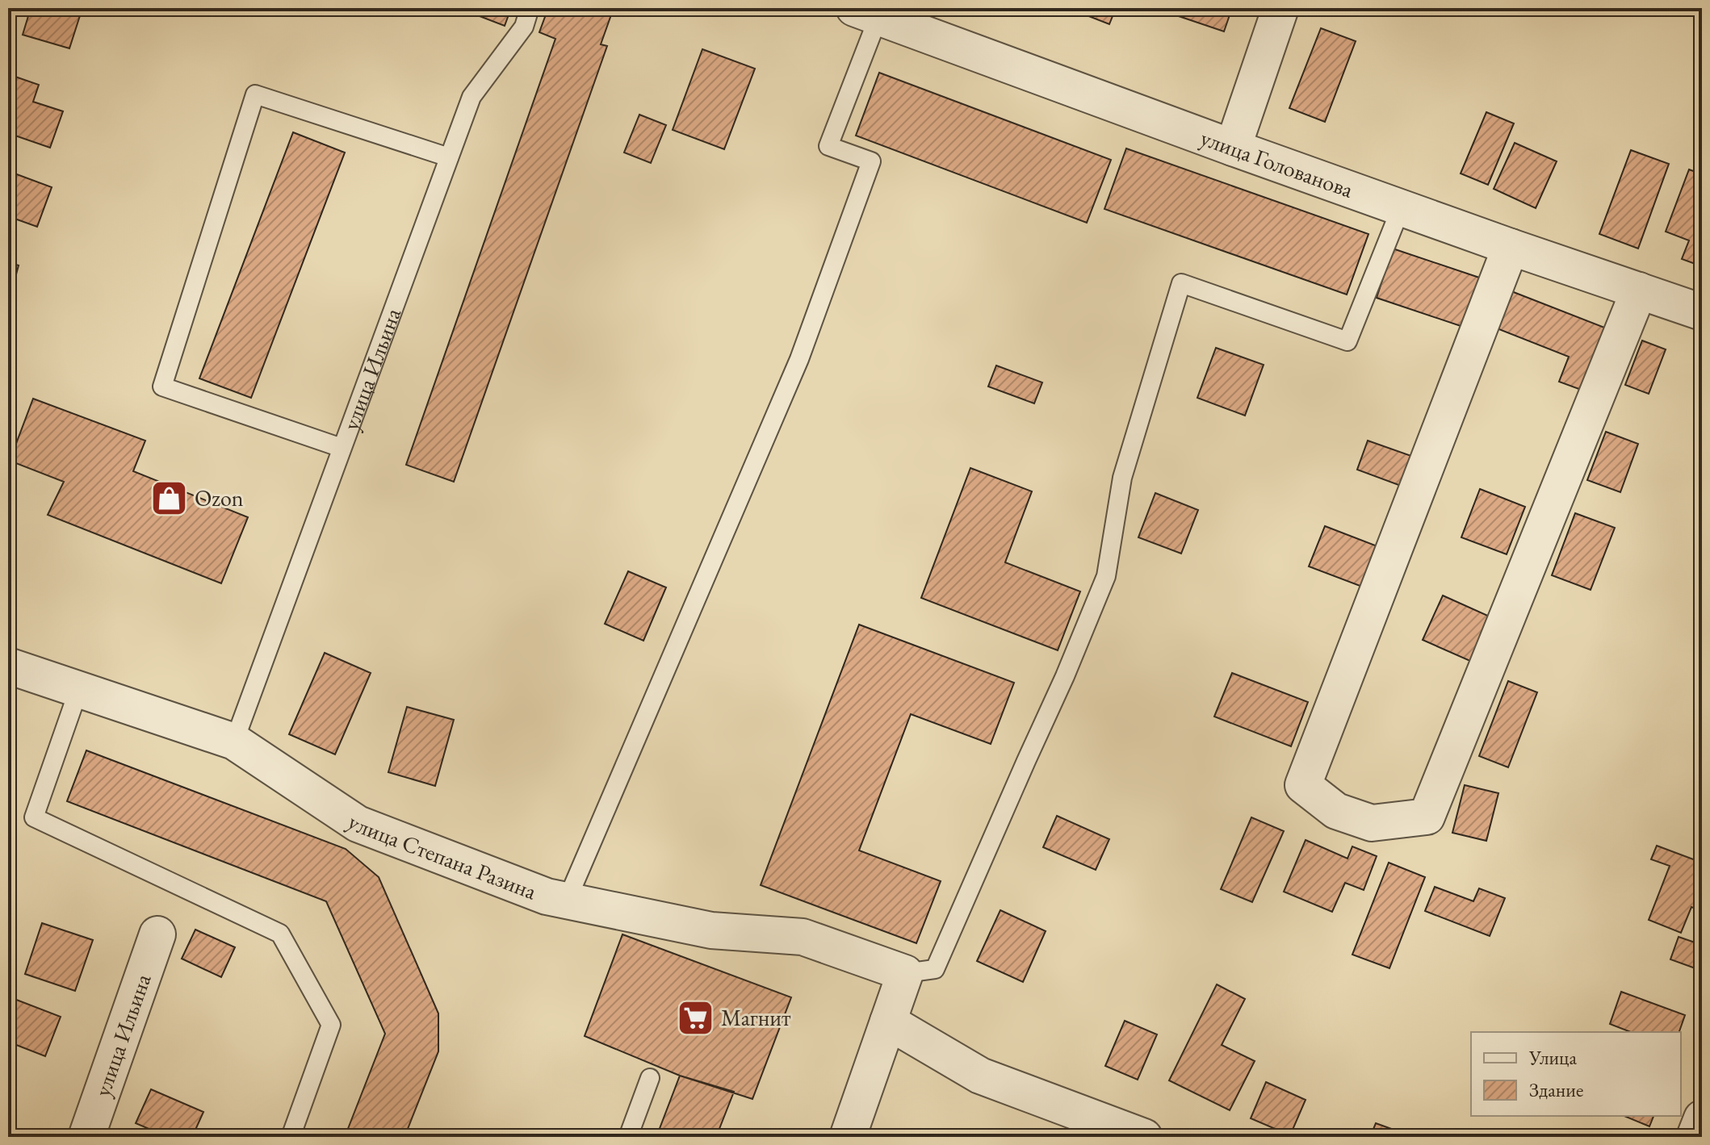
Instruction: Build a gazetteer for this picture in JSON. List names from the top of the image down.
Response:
{
  "streets": {
    "street": ["улица Голованова", "улица Ильина", "улица Степана Разина"]
  },
  "crossings": [
    ["улица Ильина", "улица Степана Разина"]
  ],
  "places": {
    "shop": ["Ozon"],
    "supermarket": ["Магнит"]
  },
  "legend": ["Улица", "Здание"]
}
